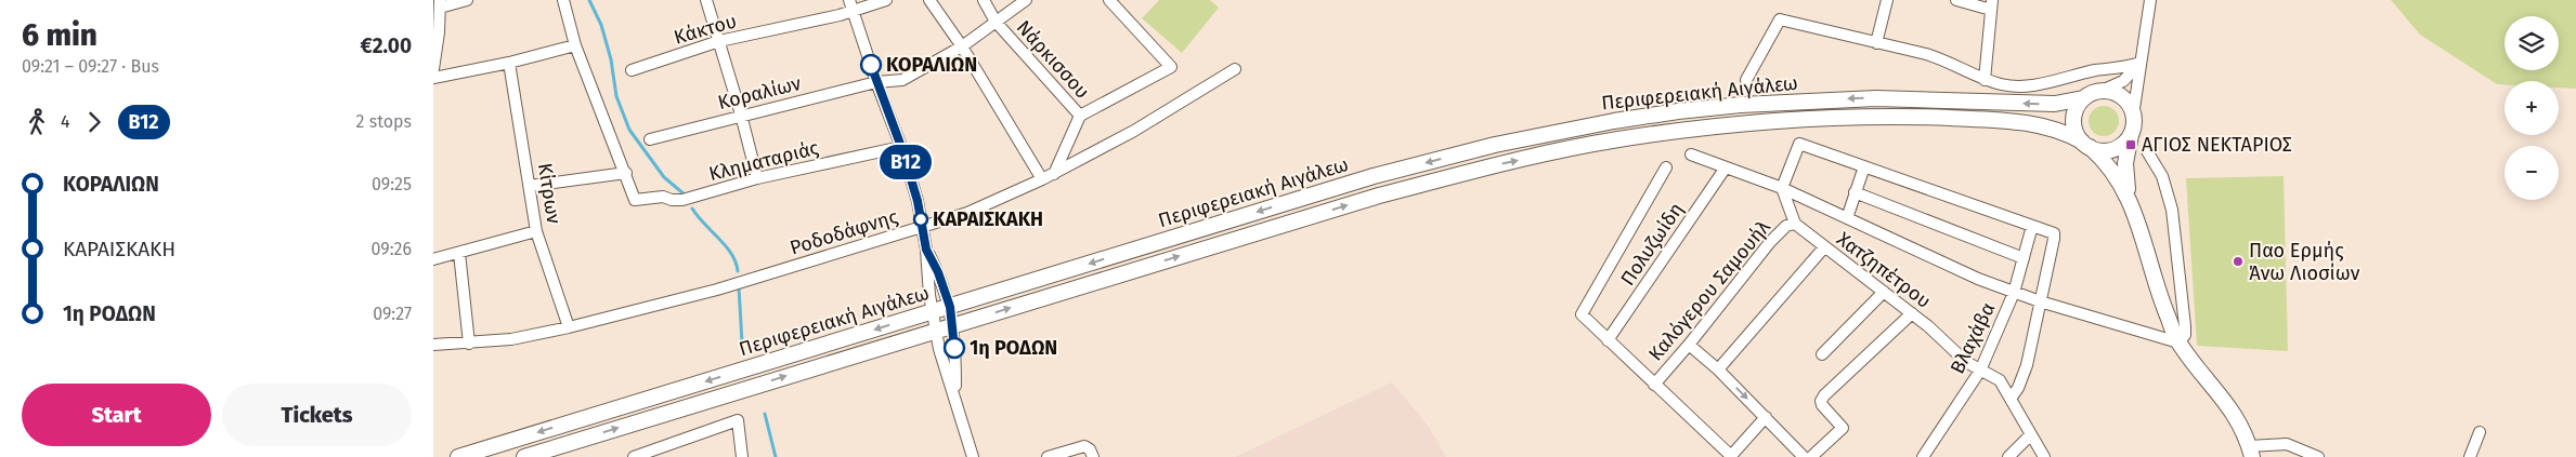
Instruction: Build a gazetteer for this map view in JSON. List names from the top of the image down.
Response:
{
  "streets": {
    "main road": ["Περιφερειακή Αιγάλεω"],
    "street": [
      "Κάκτου",
      "Νάρκισσου",
      "Κοραλίων",
      "Κληματαριάς",
      "Κίτρων",
      "Ροδοδάφνης",
      "Πολυζωίδη",
      "Χατζηπέτρου",
      "Καλόγερου Σαμουήλ",
      "Βλαχάβα"
    ]
  },
  "crossings": [
    ["Νάρκισσου", "Κοραλίων"],
    ["Νάρκισσου", "Ροδοδάφνης"],
    ["Κίτρων", "Ροδοδάφνης"],
    ["Χατζηπέτρου", "Καλόγερου Σαμουήλ"],
    ["Χατζηπέτρου", "Βλαχάβα"]
  ],
  "places": {
    "other": [
      "ΚΟΡΑΛΙΩΝ",
      "ΚΑΡΑΙΣΚΑΚΗ",
      "Παο Ερμής Άνω Λιοσίων",
      "1η ΡΟΔΩΝ"
    ],
    "transit": ["ΑΓΙΟΣ ΝΕΚΤΑΡΙΟΣ"]
  },
  "lines": ["bus line Β12"],
  "page": {
    "heading": ["6 min", "09:21 – 09:27 · Bus", "€2.00"],
    "on_map": "Β12",
    "map_buttons": ["+", "−"],
    "legs": ["4", "Β12", "2 stops"],
    "list": [
      {
        "name": "ΚΟΡΑΛΙΩΝ",
        "value": "09:25"
      },
      {
        "name": "ΚΑΡΑΙΣΚΑΚΗ",
        "value": "09:26"
      },
      {
        "name": "1η ΡΟΔΩΝ",
        "value": "09:27"
      }
    ],
    "buttons": ["Start", "Tickets"]
  }
}
